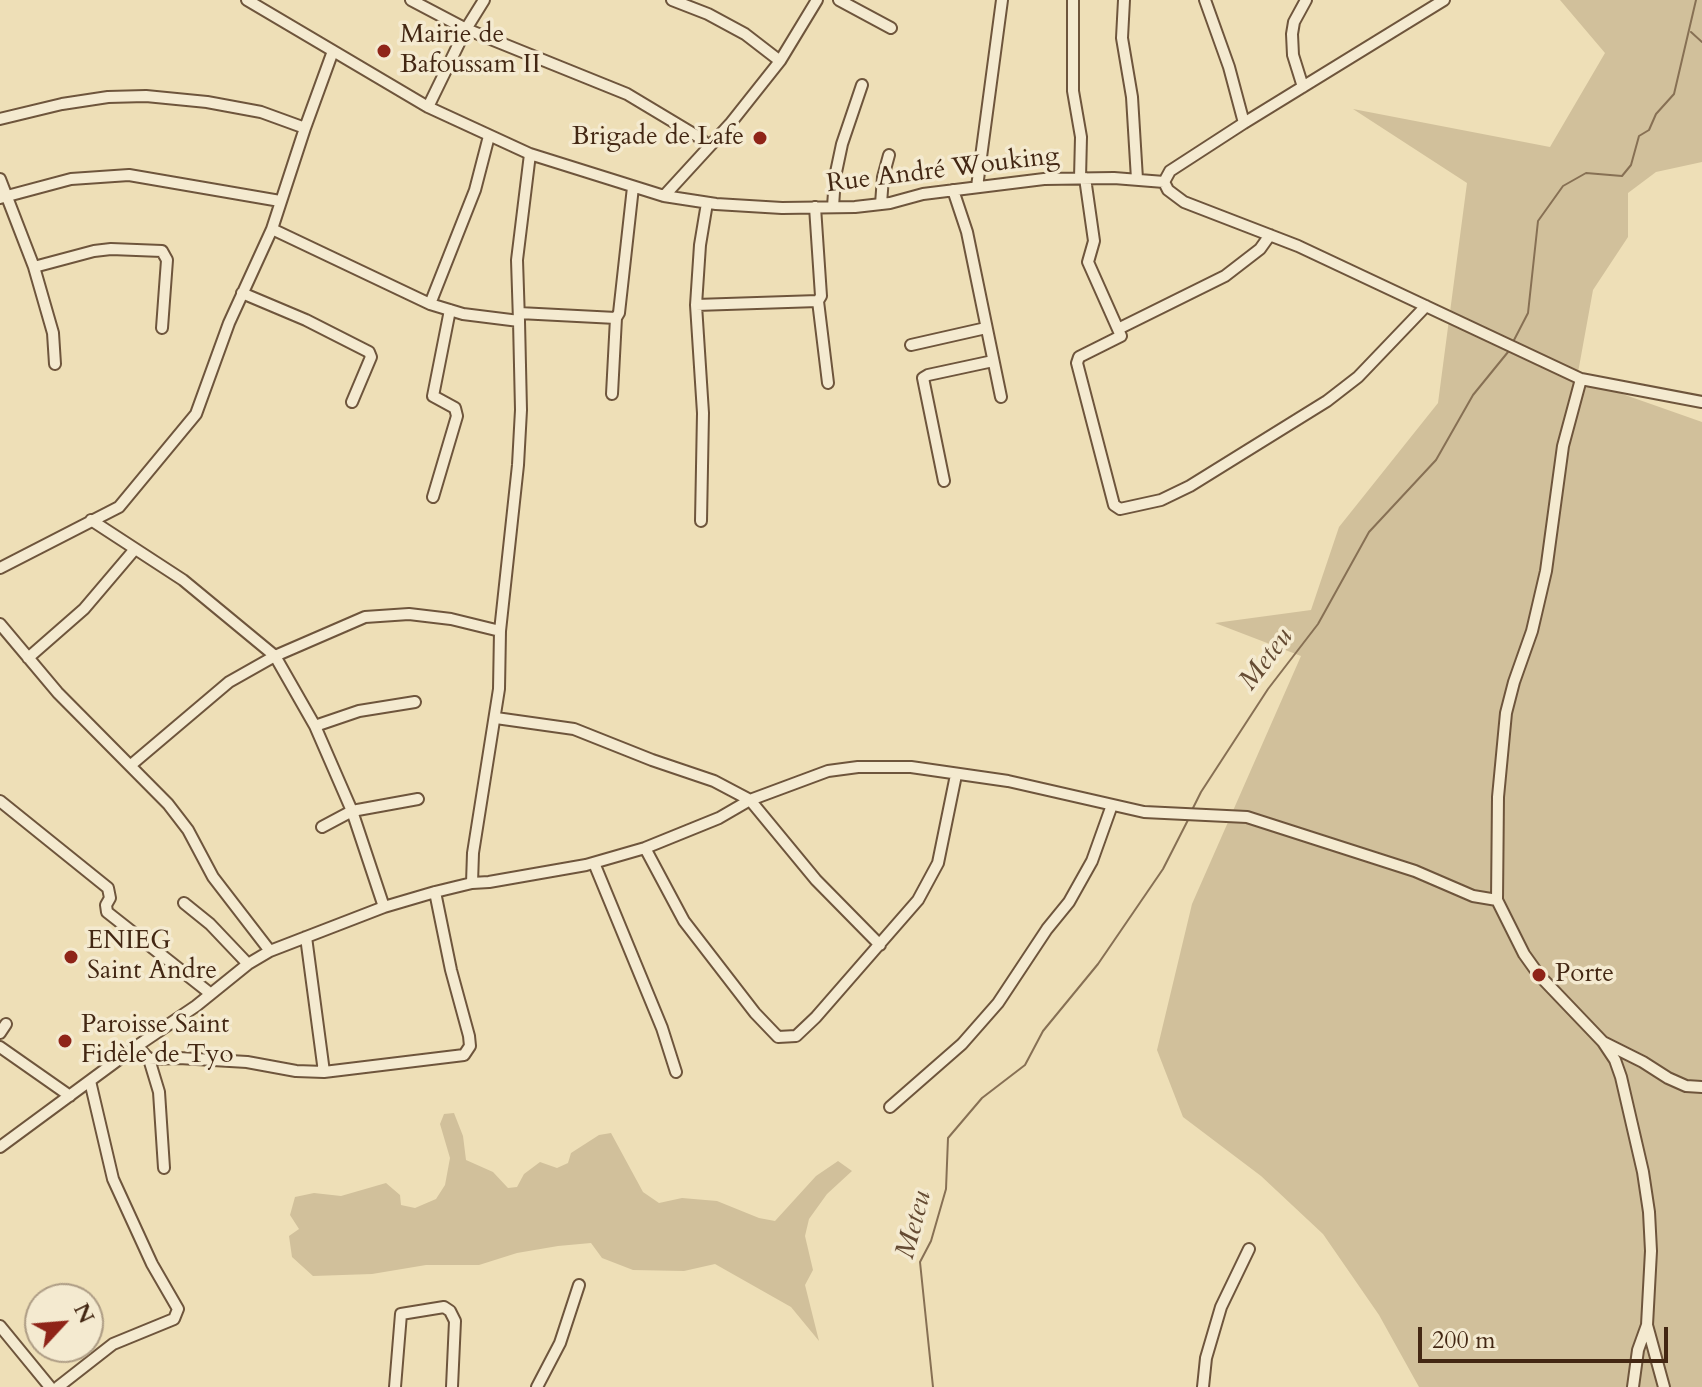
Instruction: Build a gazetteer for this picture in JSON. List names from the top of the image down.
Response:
{
  "streets": {
    "street": ["Rue André Wouking"]
  },
  "water": ["Meteu"],
  "places": [
    "Mairie de Bafoussam II",
    "Brigade de Lafe",
    "ENIEG Saint Andre",
    "Porte",
    "Paroisse Saint Fidèle de Tyo"
  ],
  "scale_bar": "200 m",
  "north": "top right"
}
